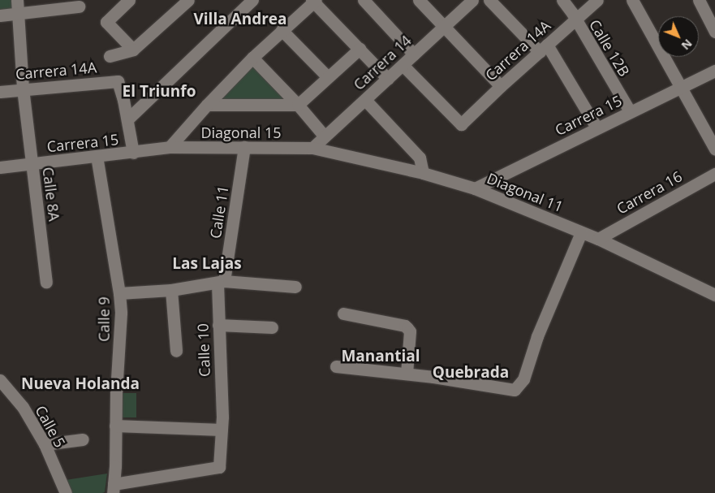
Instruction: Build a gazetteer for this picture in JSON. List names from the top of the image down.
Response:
{
  "streets": {
    "street": [
      "Calle 12B",
      "Carrera 14A",
      "Carrera 14",
      "Carrera 15",
      "Diagonal 15",
      "Diagonal 11",
      "Carrera 16",
      "Calle 8A",
      "Calle 11",
      "Calle 9",
      "Calle 10",
      "Calle 5"
    ]
  },
  "crossings": [
    ["Calle 12B", "Carrera 14A"],
    ["Calle 12B", "Carrera 15"],
    ["Carrera 14A", "Carrera 14"],
    ["Carrera 14A", "Calle 8A"],
    ["Carrera 14", "Diagonal 15"],
    ["Carrera 14", "Diagonal 11"],
    ["Carrera 15", "Diagonal 15"],
    ["Carrera 15", "Diagonal 11"],
    ["Carrera 15", "Calle 8A"],
    ["Carrera 15", "Calle 9"],
    ["Diagonal 15", "Diagonal 11"],
    ["Diagonal 15", "Calle 11"],
    ["Diagonal 11", "Carrera 16"],
    ["Calle 11", "Calle 10"],
    ["Calle 9", "Calle 10"]
  ],
  "districts": [
    "Villa Andrea",
    "El Triunfo",
    "Las Lajas",
    "Manantial",
    "Quebrada",
    "Nueva Holanda"
  ],
  "north": "bottom right"
}
